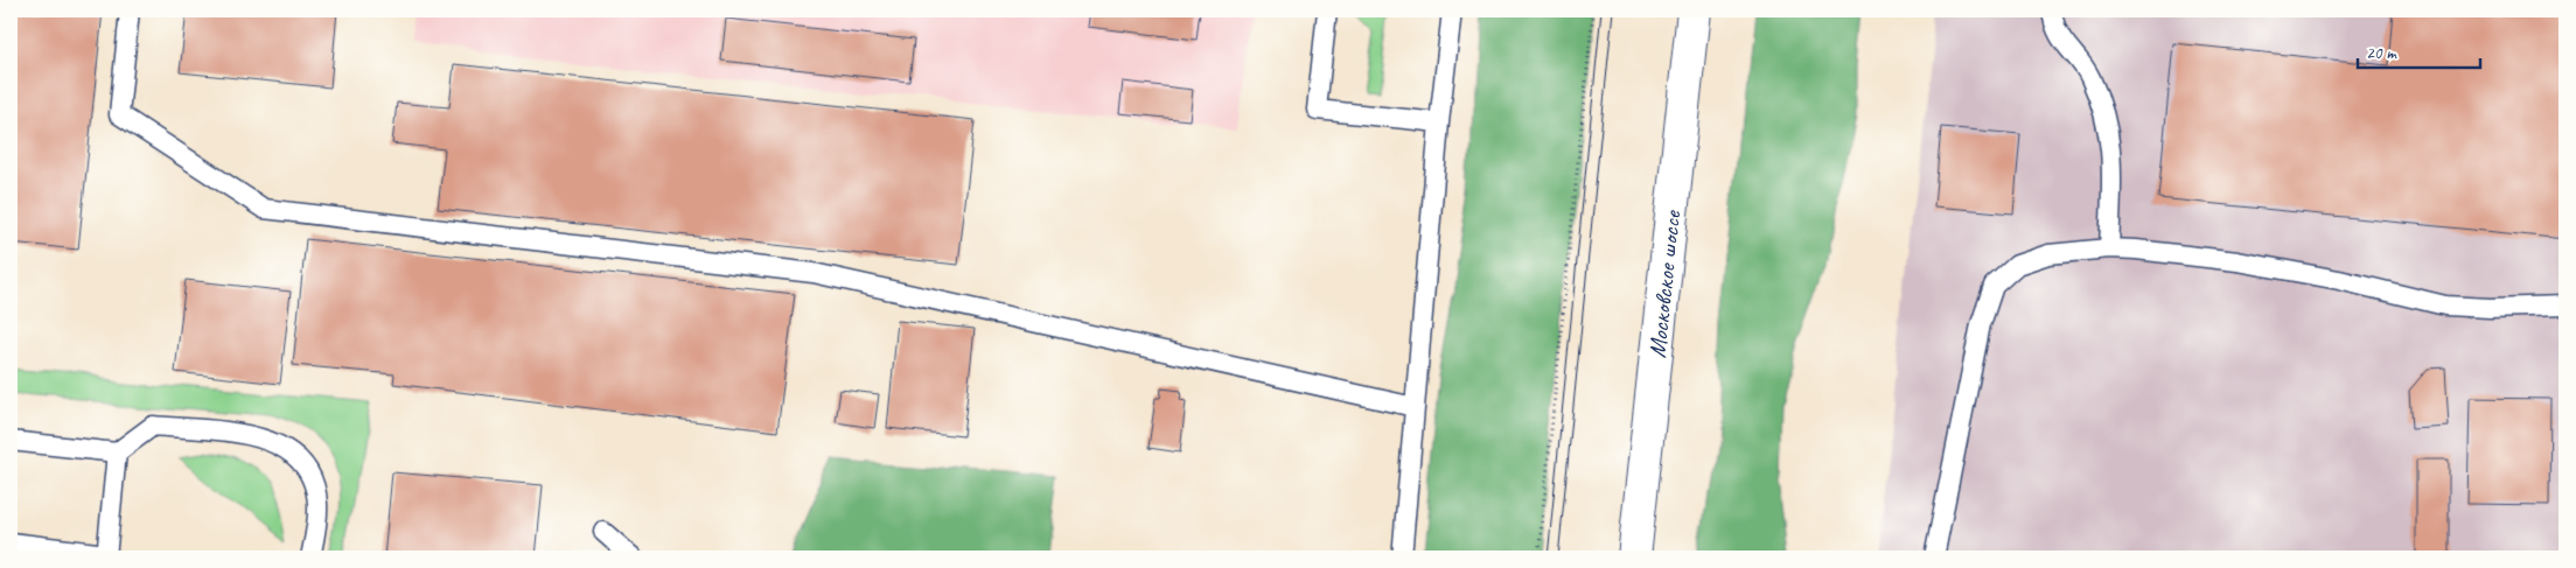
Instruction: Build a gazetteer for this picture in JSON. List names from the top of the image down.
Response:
{
  "streets": {
    "main road": ["Московское шоссе"]
  },
  "scale_bar": "20 m"
}
